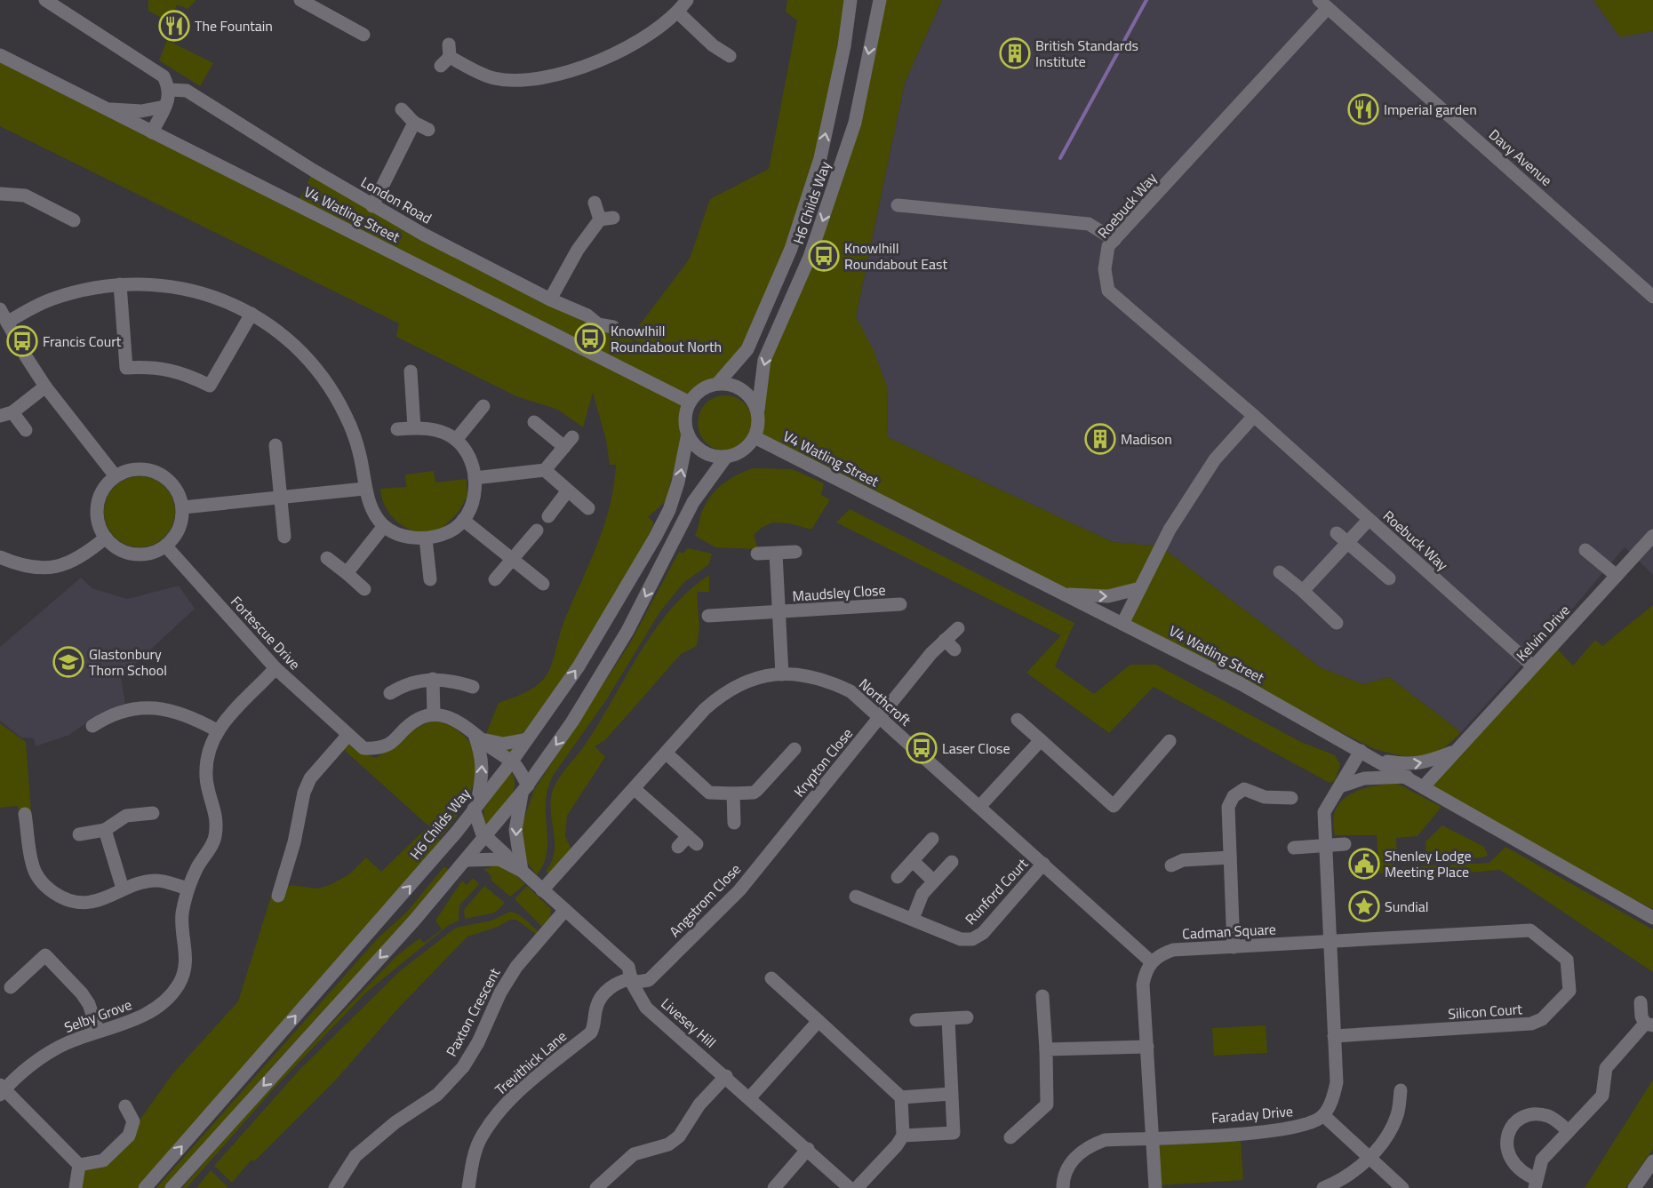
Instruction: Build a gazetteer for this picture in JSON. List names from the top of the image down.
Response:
{
  "streets": {
    "street": [
      "Davy Avenue",
      "London Road",
      "H6 Childs Way",
      "Roebuck Way",
      "V4 Watling Street",
      "Maudsley Close",
      "Fortescue Drive",
      "Kelvin Drive",
      "Northcroft",
      "Krypton Close",
      "Runford Court",
      "Angstrom Close",
      "Cadman Square",
      "Silicon Court",
      "Paxton Crescent",
      "Selby Grove",
      "Livesey Hill",
      "Trevithick Lane",
      "Faraday Drive"
    ]
  },
  "crossings": [
    ["Davy Avenue", "Roebuck Way"],
    ["H6 Childs Way", "V4 Watling Street"],
    ["H6 Childs Way", "Livesey Hill"],
    ["Roebuck Way", "Kelvin Drive"],
    ["V4 Watling Street", "Kelvin Drive"],
    ["Maudsley Close", "Northcroft"],
    ["Fortescue Drive", "Selby Grove"],
    ["Northcroft", "Krypton Close"],
    ["Northcroft", "Runford Court"],
    ["Northcroft", "Cadman Square"],
    ["Northcroft", "Livesey Hill"],
    ["Krypton Close", "Angstrom Close"],
    ["Angstrom Close", "Livesey Hill"],
    ["Angstrom Close", "Trevithick Lane"],
    ["Cadman Square", "Silicon Court"],
    ["Paxton Crescent", "Livesey Hill"],
    ["Livesey Hill", "Trevithick Lane"]
  ],
  "places": {
    "restaurant": ["The Fountain", "Imperial garden"],
    "building": ["British Standards Institute", "Madison"],
    "bus stop": [
      "Knowlhill Roundabout East",
      "Knowlhill Roundabout North",
      "Francis Court",
      "Laser Close"
    ],
    "school or university": ["Glastonbury Thorn School"],
    "public building": ["Shenley Lodge Meeting Place"],
    "place": ["Sundial"]
  }
}
